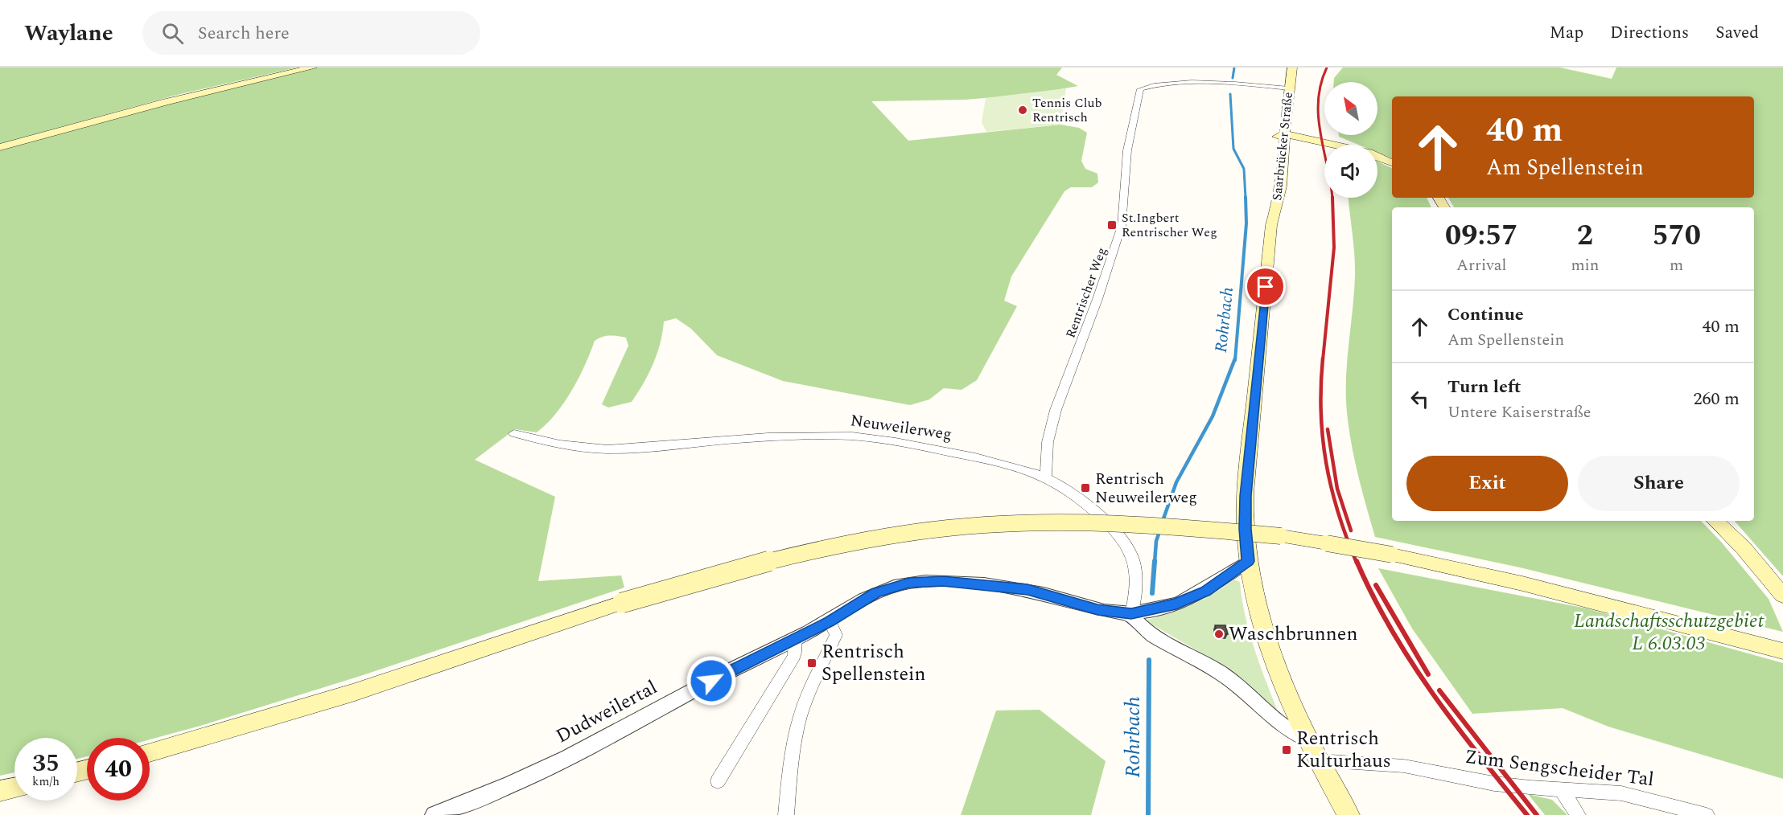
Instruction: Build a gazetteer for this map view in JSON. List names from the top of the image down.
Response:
{
  "streets": {
    "main road": ["Saarbrücker Straße"],
    "street": [
      "Rentrischer Weg",
      "Neuweilerweg",
      "Dudweilertal",
      "Zum Sengscheider Tal"
    ]
  },
  "crossings": [
    ["Saarbrücker Straße", "Rentrischer Weg"],
    ["Saarbrücker Straße", "Zum Sengscheider Tal"],
    ["Rentrischer Weg", "Neuweilerweg"],
    ["Neuweilerweg", "Dudweilertal"]
  ],
  "water": ["Rohrbach"],
  "parks": ["Landschaftsschutzgebiet L 6.03.03"],
  "places": {
    "other": ["Tennis Club Rentrisch", "Waschbrunnen"],
    "transit": [
      "St.Ingbert Rentrischer Weg",
      "Rentrisch Neuweilerweg",
      "Rentrisch Spellenstein",
      "Rentrisch Kulturhaus"
    ]
  },
  "north": "top left",
  "page": {
    "header": "Waylane",
    "search": "Search here",
    "nav": ["Map", "Directions", "Saved"],
    "turn": ["40 m", "Am Spellenstein"],
    "eta": [
      "09:57",
      "Arrival",
      "2",
      "min",
      "570",
      "m"
    ],
    "list": [
      {
        "name": "Continue",
        "note": "Am Spellenstein",
        "value": "40 m"
      },
      {
        "name": "Turn left",
        "note": "Untere Kaiserstraße",
        "value": "260 m"
      }
    ],
    "buttons": ["Exit", "Share"],
    "speed": "35 km/h",
    "limit": "40"
  }
}
